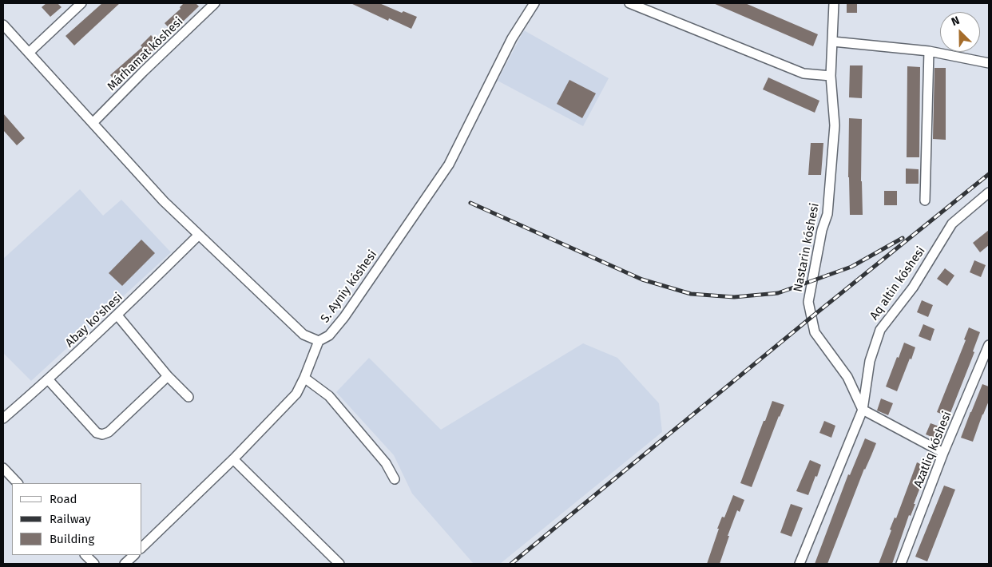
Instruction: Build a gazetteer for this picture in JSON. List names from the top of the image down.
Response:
{
  "streets": {
    "street": [
      "Márhamat kóshesi",
      "Nastarin kóshesi",
      "Aq altin kóshesi",
      "S. Ayniy kóshesi",
      "Abay ko'shesi",
      "Azatliq kóshesi"
    ]
  },
  "crossings": [
    ["Nastarin kóshesi", "Aq altin kóshesi"]
  ],
  "legend": ["Road", "Railway", "Building"],
  "north": "top left"
}
